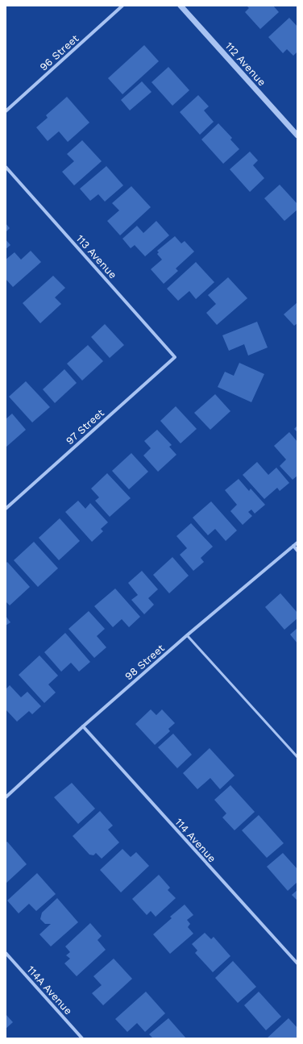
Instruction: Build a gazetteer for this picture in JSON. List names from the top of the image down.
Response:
{
  "streets": {
    "street": [
      "96 Street",
      "112 Avenue",
      "113 Avenue",
      "97 Street",
      "98 Street",
      "114 Avenue",
      "114A Avenue"
    ]
  },
  "crossings": [
    ["113 Avenue", "97 Street"],
    ["98 Street", "114 Avenue"]
  ]
}
